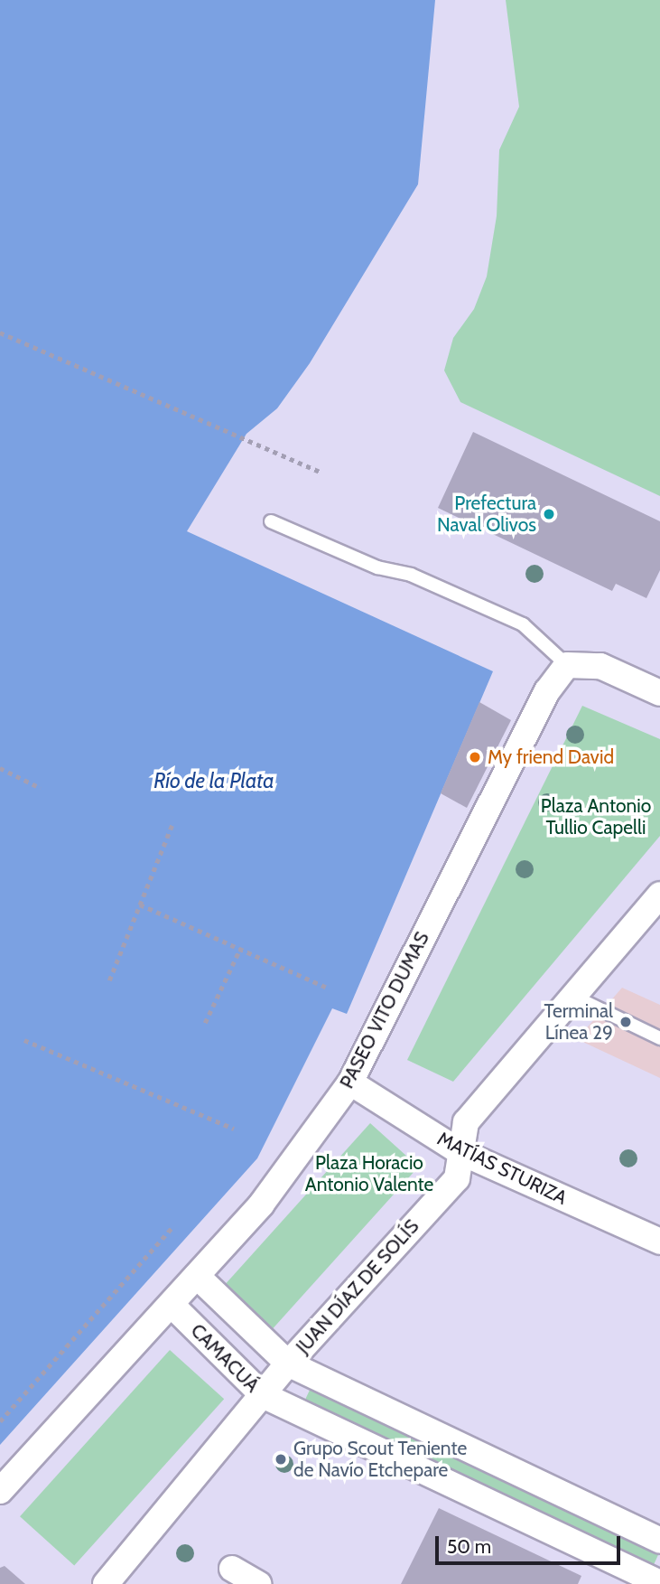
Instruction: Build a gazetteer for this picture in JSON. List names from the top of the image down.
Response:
{
  "streets": {
    "street": [
      "PASEO VITO DUMAS",
      "MATÍAS STURIZA",
      "JUAN DÍAZ DE SOLÍS",
      "CAMACUÁ"
    ]
  },
  "crossings": [
    ["PASEO VITO DUMAS", "MATÍAS STURIZA"],
    ["PASEO VITO DUMAS", "CAMACUÁ"],
    ["MATÍAS STURIZA", "JUAN DÍAZ DE SOLÍS"],
    ["JUAN DÍAZ DE SOLÍS", "CAMACUÁ"]
  ],
  "water": ["Río de la Plata"],
  "parks": ["Plaza Antonio Tullio Capelli", "Plaza Horacio Antonio Valente"],
  "places": [
    "Prefectura Naval Olivos",
    "My friend David",
    "Terminal Línea 29",
    "Grupo Scout Teniente de Navío Etchepare"
  ],
  "scale_bar": "50 m"
}
